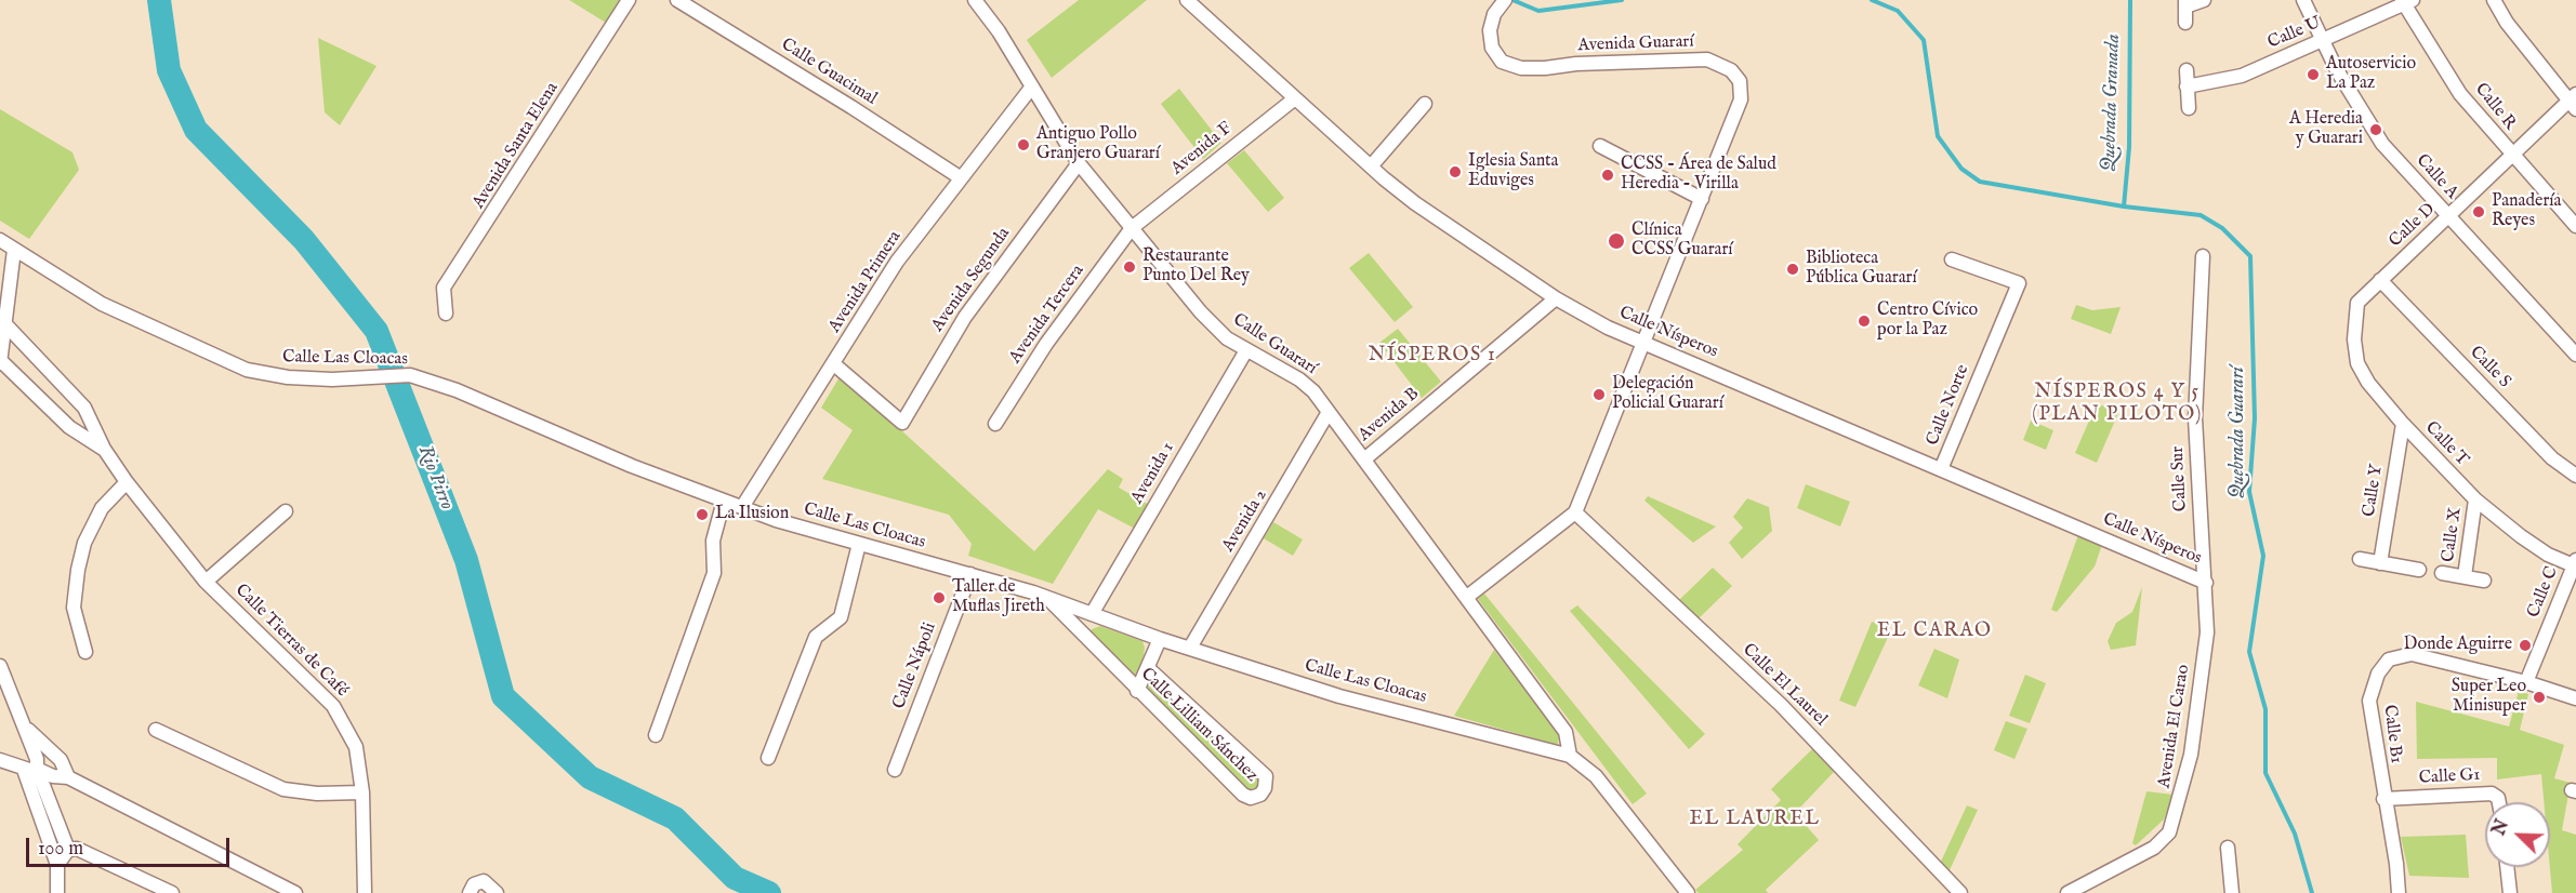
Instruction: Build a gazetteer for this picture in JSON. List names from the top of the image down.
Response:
{
  "streets": {
    "street": [
      "Calle U",
      "Avenida Guararí",
      "Calle Guacimal",
      "Calle R",
      "Avenida Santa Elena",
      "Avenida F",
      "Calle A",
      "Calle D",
      "Avenida Segunda",
      "Avenida Primera",
      "Avenida Tercera",
      "Calle Nísperos",
      "Calle Guararí",
      "Calle Las Cloacas",
      "Calle S",
      "Calle Norte",
      "Avenida B",
      "Calle T",
      "Avenida 1",
      "Calle Sur",
      "Calle Y",
      "Avenida 2",
      "Calle X",
      "Calle C",
      "Calle Tierras de Café",
      "Calle Nápoli",
      "Calle El Laurel",
      "Calle Lilliam Sánchez",
      "Avenida El Carao",
      "Calle B1",
      "Calle G1"
    ]
  },
  "crossings": [
    ["Calle U", "Calle R"],
    ["Calle U", "Calle A"],
    ["Avenida Guararí", "Calle Nísperos"],
    ["Avenida Guararí", "Calle El Laurel"],
    ["Calle Guacimal", "Avenida Primera"],
    ["Calle R", "Calle D"],
    ["Avenida F", "Avenida Tercera"],
    ["Avenida F", "Calle Nísperos"],
    ["Avenida F", "Calle Guararí"],
    ["Calle A", "Calle D"],
    ["Calle D", "Calle S"],
    ["Calle D", "Calle T"],
    ["Avenida Segunda", "Avenida Primera"],
    ["Avenida Segunda", "Calle Guararí"],
    ["Avenida Primera", "Calle Guararí"],
    ["Avenida Primera", "Calle Las Cloacas"],
    ["Avenida Tercera", "Calle Guararí"],
    ["Calle Nísperos", "Calle Norte"],
    ["Calle Nísperos", "Avenida B"],
    ["Calle Nísperos", "Calle Sur"],
    ["Calle Nísperos", "Avenida El Carao"],
    ["Calle Guararí", "Calle Las Cloacas"],
    ["Calle Guararí", "Avenida B"],
    ["Calle Guararí", "Avenida 1"],
    ["Calle Guararí", "Avenida 2"],
    ["Calle Las Cloacas", "Avenida 1"],
    ["Calle Las Cloacas", "Avenida 2"],
    ["Calle Las Cloacas", "Calle Nápoli"],
    ["Calle Las Cloacas", "Calle Lilliam Sánchez"],
    ["Calle T", "Calle Y"],
    ["Calle T", "Calle X"],
    ["Calle T", "Calle C"],
    ["Calle Sur", "Avenida El Carao"],
    ["Calle C", "Calle B1"],
    ["Calle B1", "Calle G1"]
  ],
  "districts": [
    "NÍSPEROS 1",
    "NÍSPEROS 4 Y 5 (PLAN PILOTO)",
    "EL CARAO",
    "EL LAUREL"
  ],
  "water": ["Quebrada Granada", "Quebrada Guararí", "Rio Pirro"],
  "places": [
    "Autoservicio La Paz",
    "A Heredia y Guarari",
    "Antiguo Pollo Granjero Guararí",
    "Iglesia Santa Eduviges",
    "CCSS - Área de Salud Heredia - Virilla",
    "Panadería Reyes",
    "Clínica CCSS Guararí",
    "Restaurante Punto Del Rey",
    "Biblioteca Pública Guararí",
    "Centro Cívico por la Paz",
    "Delegación Policial Guararí",
    "La Ilusion",
    "Taller de Muflas Jireth",
    "Donde Aguirre",
    "Super Leo Minisuper"
  ],
  "scale_bar": "100 m",
  "north": "top left"
}
